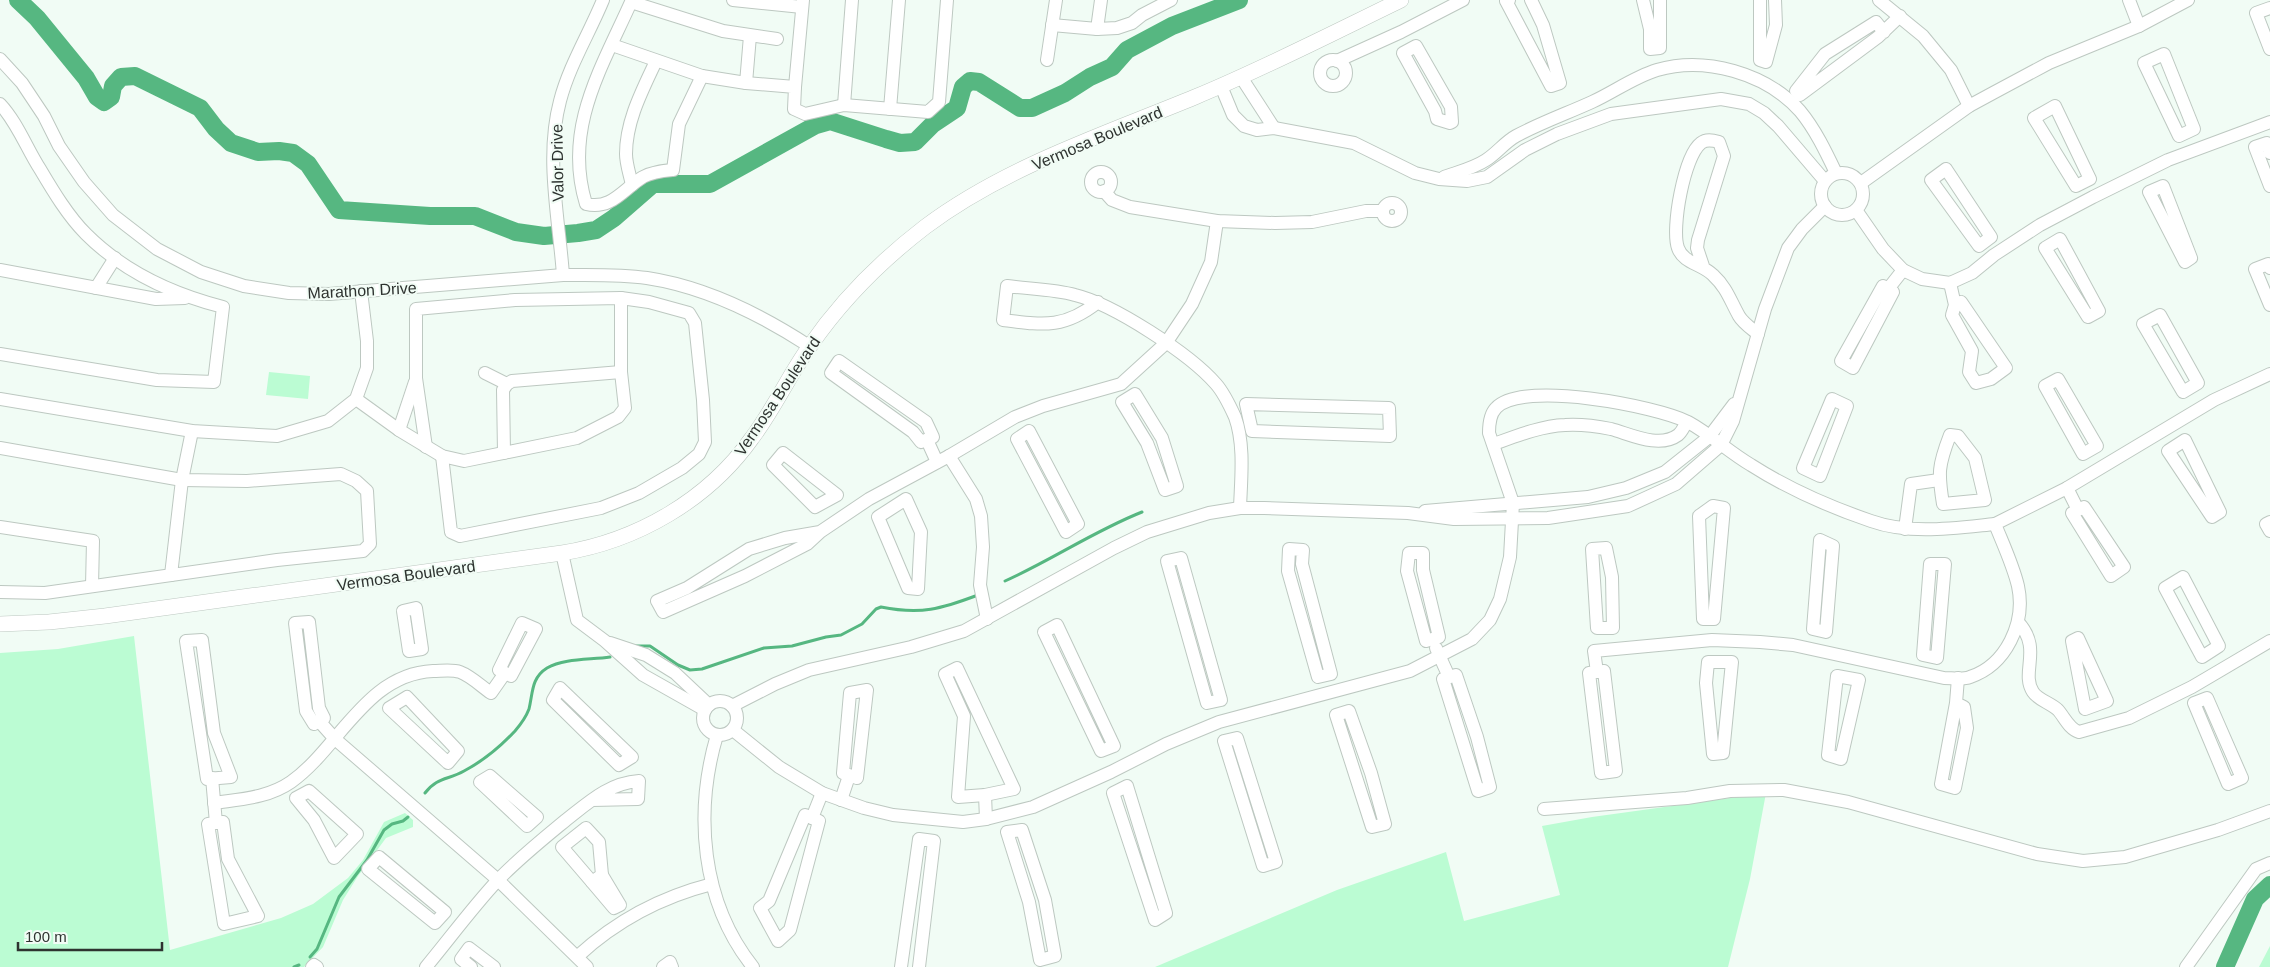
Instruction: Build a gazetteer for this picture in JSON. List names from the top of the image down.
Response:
{
  "streets": {
    "main road": ["Vermosa Boulevard"],
    "street": ["Valor Drive", "Marathon Drive"]
  },
  "crossings": [
    ["Vermosa Boulevard", "Marathon Drive"],
    ["Valor Drive", "Marathon Drive"]
  ],
  "scale_bar": "100 m"
}
